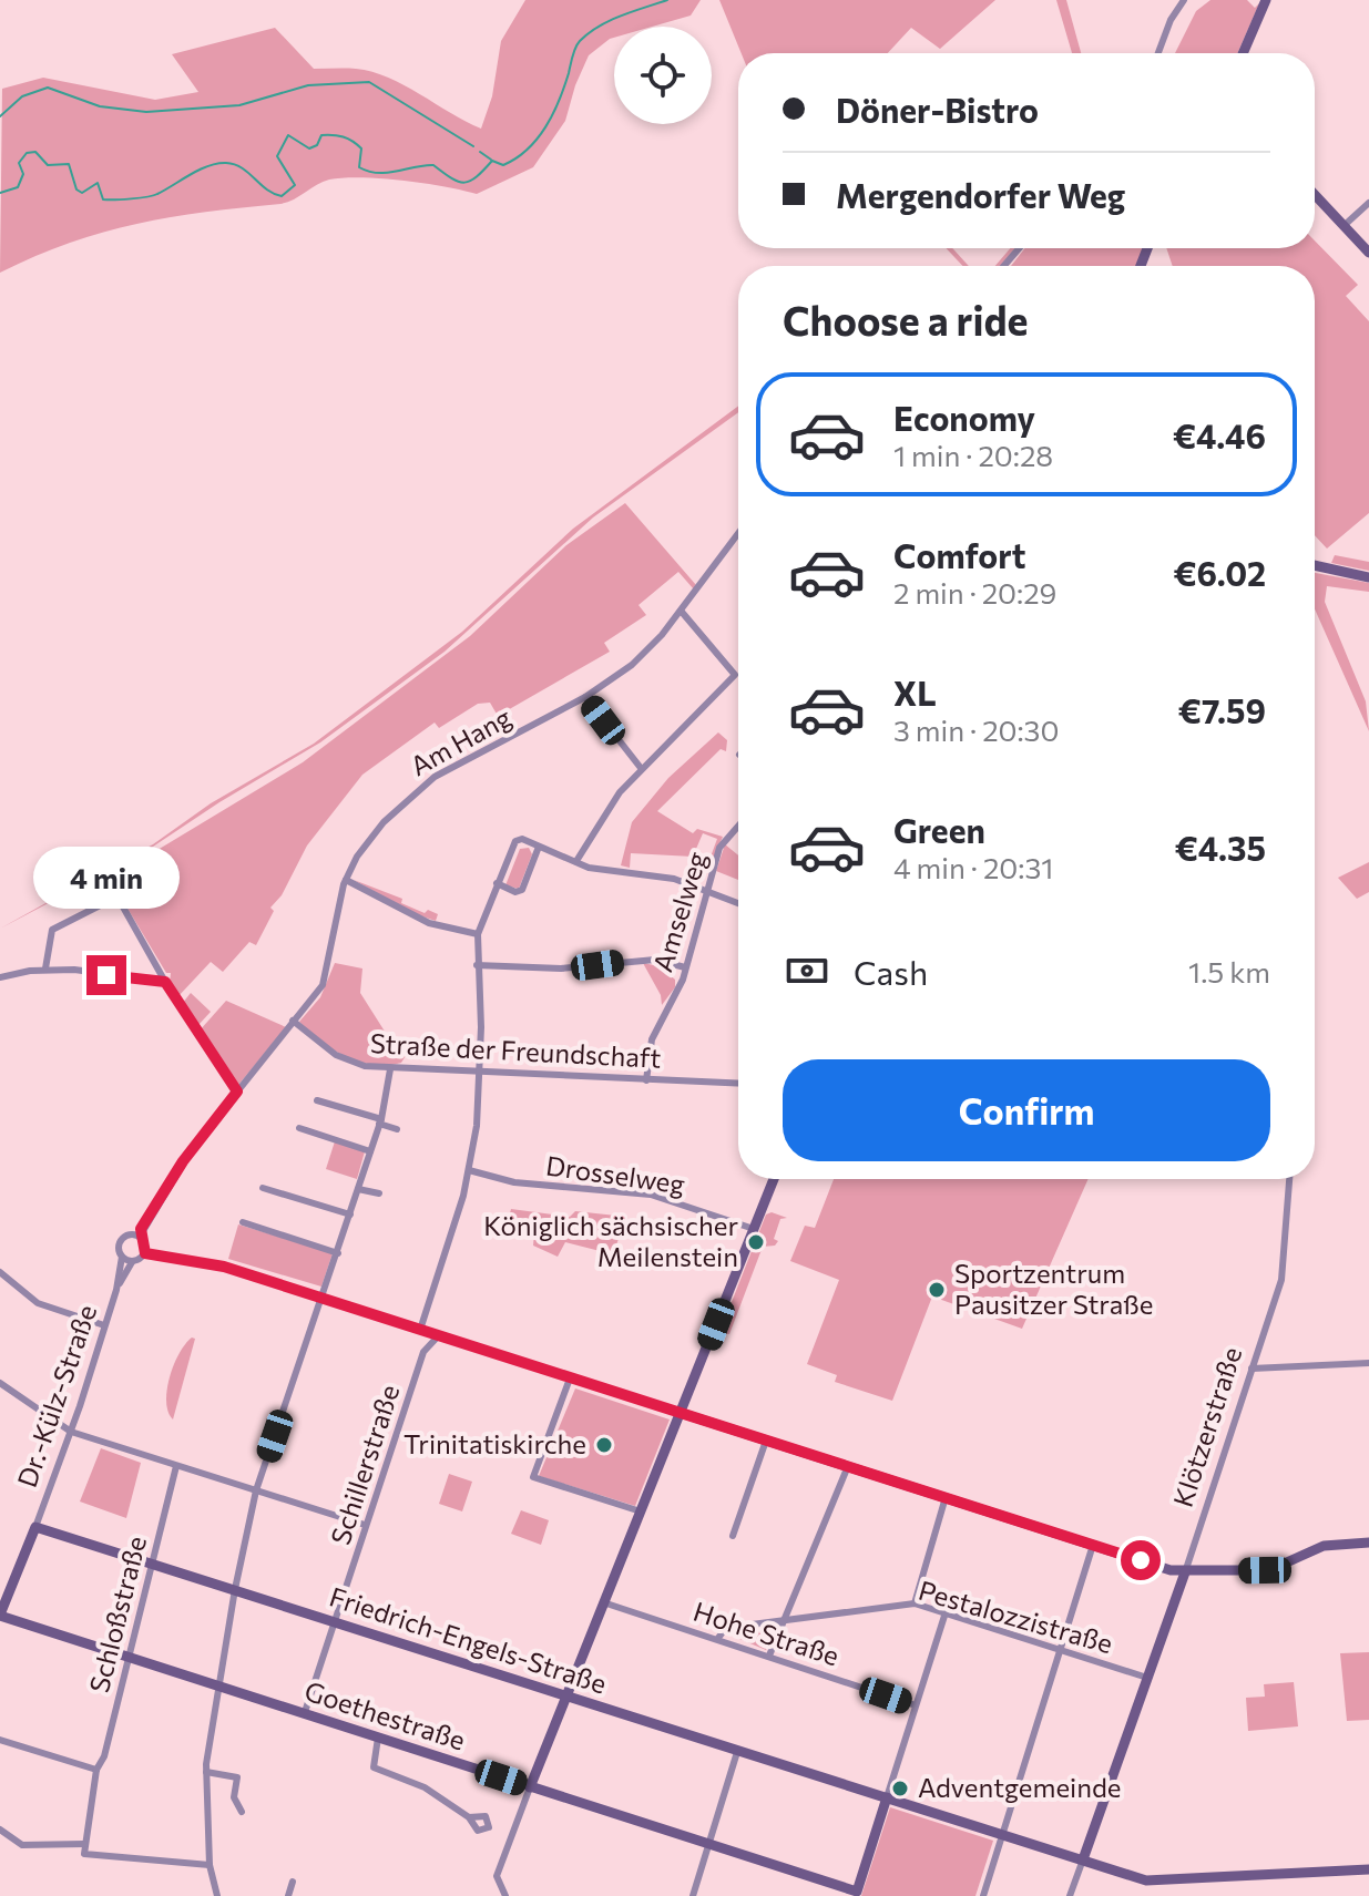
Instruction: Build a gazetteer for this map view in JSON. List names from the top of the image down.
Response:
{
  "streets": {
    "main road": [
      "Dr.-Külz-Straße",
      "Klötzerstraße",
      "Friedrich-Engels-Straße",
      "Goethestraße"
    ],
    "street": [
      "Am Hang",
      "Amselweg",
      "Straße der Freundschaft",
      "Drosselweg",
      "Schillerstraße",
      "Schloßstraße",
      "Pestalozzistraße",
      "Hohe Straße"
    ]
  },
  "crossings": [
    ["Am Hang", "Straße der Freundschaft"],
    ["Amselweg", "Straße der Freundschaft"],
    ["Dr.-Külz-Straße", "Friedrich-Engels-Straße"],
    ["Dr.-Külz-Straße", "Goethestraße"],
    ["Klötzerstraße", "Pestalozzistraße"],
    ["Schillerstraße", "Friedrich-Engels-Straße"],
    ["Schillerstraße", "Goethestraße"],
    ["Schloßstraße", "Friedrich-Engels-Straße"],
    ["Schloßstraße", "Goethestraße"],
    ["Pestalozzistraße", "Hohe Straße"]
  ],
  "places": [
    "Königlich sächsischer Meilenstein",
    "Sportzentrum Pausitzer Straße",
    "Trinitatiskirche",
    "Adventgemeinde"
  ],
  "page": {
    "banner": ["Döner-Bistro", "Mergendorfer Weg"],
    "heading": "Choose a ride",
    "list": [
      {
        "name": "Economy",
        "note": "1 min · 20:28",
        "value": "€4.46"
      },
      {
        "name": "Comfort",
        "note": "2 min · 20:29",
        "value": "€6.02"
      },
      {
        "name": "XL",
        "note": "3 min · 20:30",
        "value": "€7.59"
      },
      {
        "name": "Green",
        "note": "4 min · 20:31",
        "value": "€4.35"
      }
    ],
    "bubble": "4 min",
    "pay": ["Cash", "1.5 km"],
    "buttons": "Confirm"
  }
}
